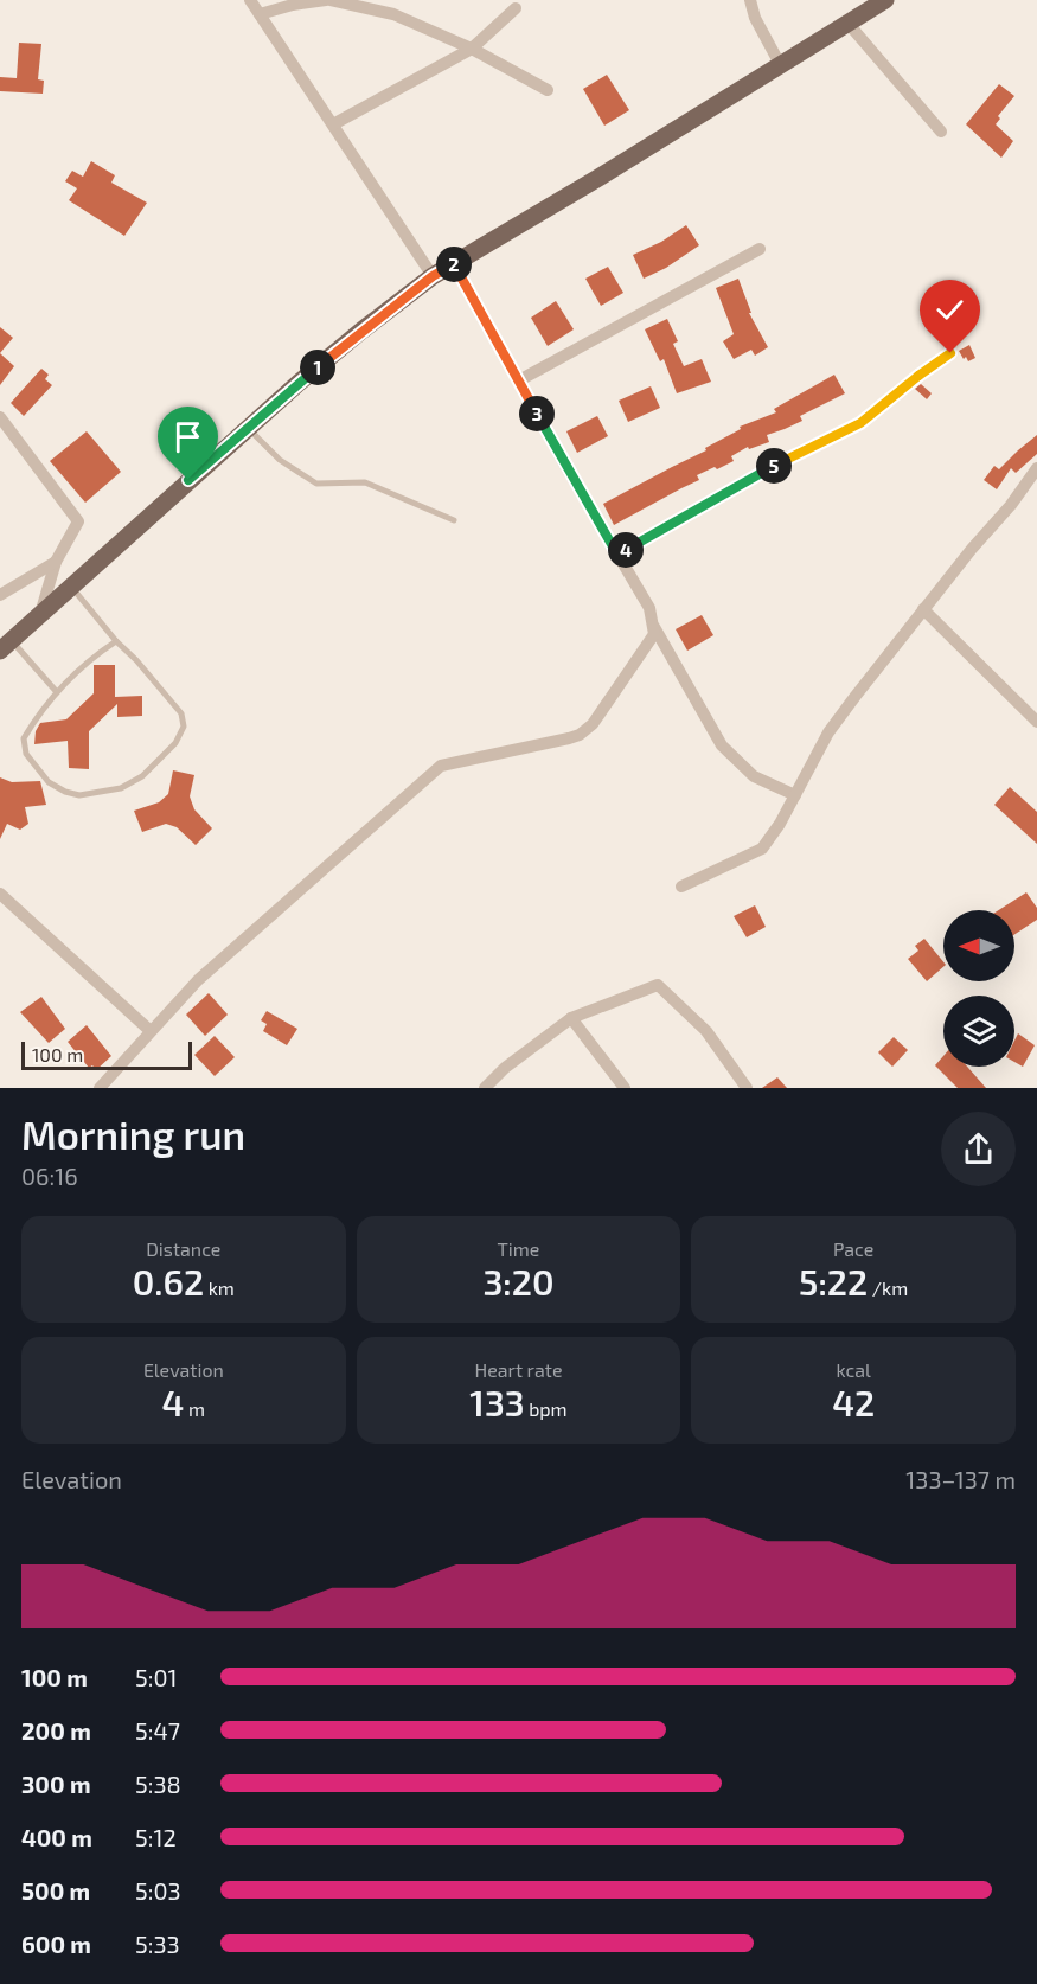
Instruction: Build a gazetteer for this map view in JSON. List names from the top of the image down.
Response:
{
  "scale_bar": "100 m",
  "north": "left",
  "page": {
    "pins": [
      "2",
      "1",
      "3",
      "5",
      "4"
    ],
    "scale": "100 m",
    "heading": ["Morning run", "06:16"],
    "stats": [
      ["Distance", "0.62 km"],
      ["Time", "3:20"],
      ["Pace", "5:22 /km"],
      ["Elevation", "4 m"],
      ["Heart rate", "133 bpm"],
      ["kcal", "42"]
    ],
    "chart": ["Elevation", "133–137 m"],
    "list": [
      {
        "name": "100 m",
        "note": "5:01"
      },
      {
        "name": "200 m",
        "note": "5:47"
      },
      {
        "name": "300 m",
        "note": "5:38"
      },
      {
        "name": "400 m",
        "note": "5:12"
      },
      {
        "name": "500 m",
        "note": "5:03"
      },
      {
        "name": "600 m",
        "note": "5:33"
      }
    ]
  }
}
